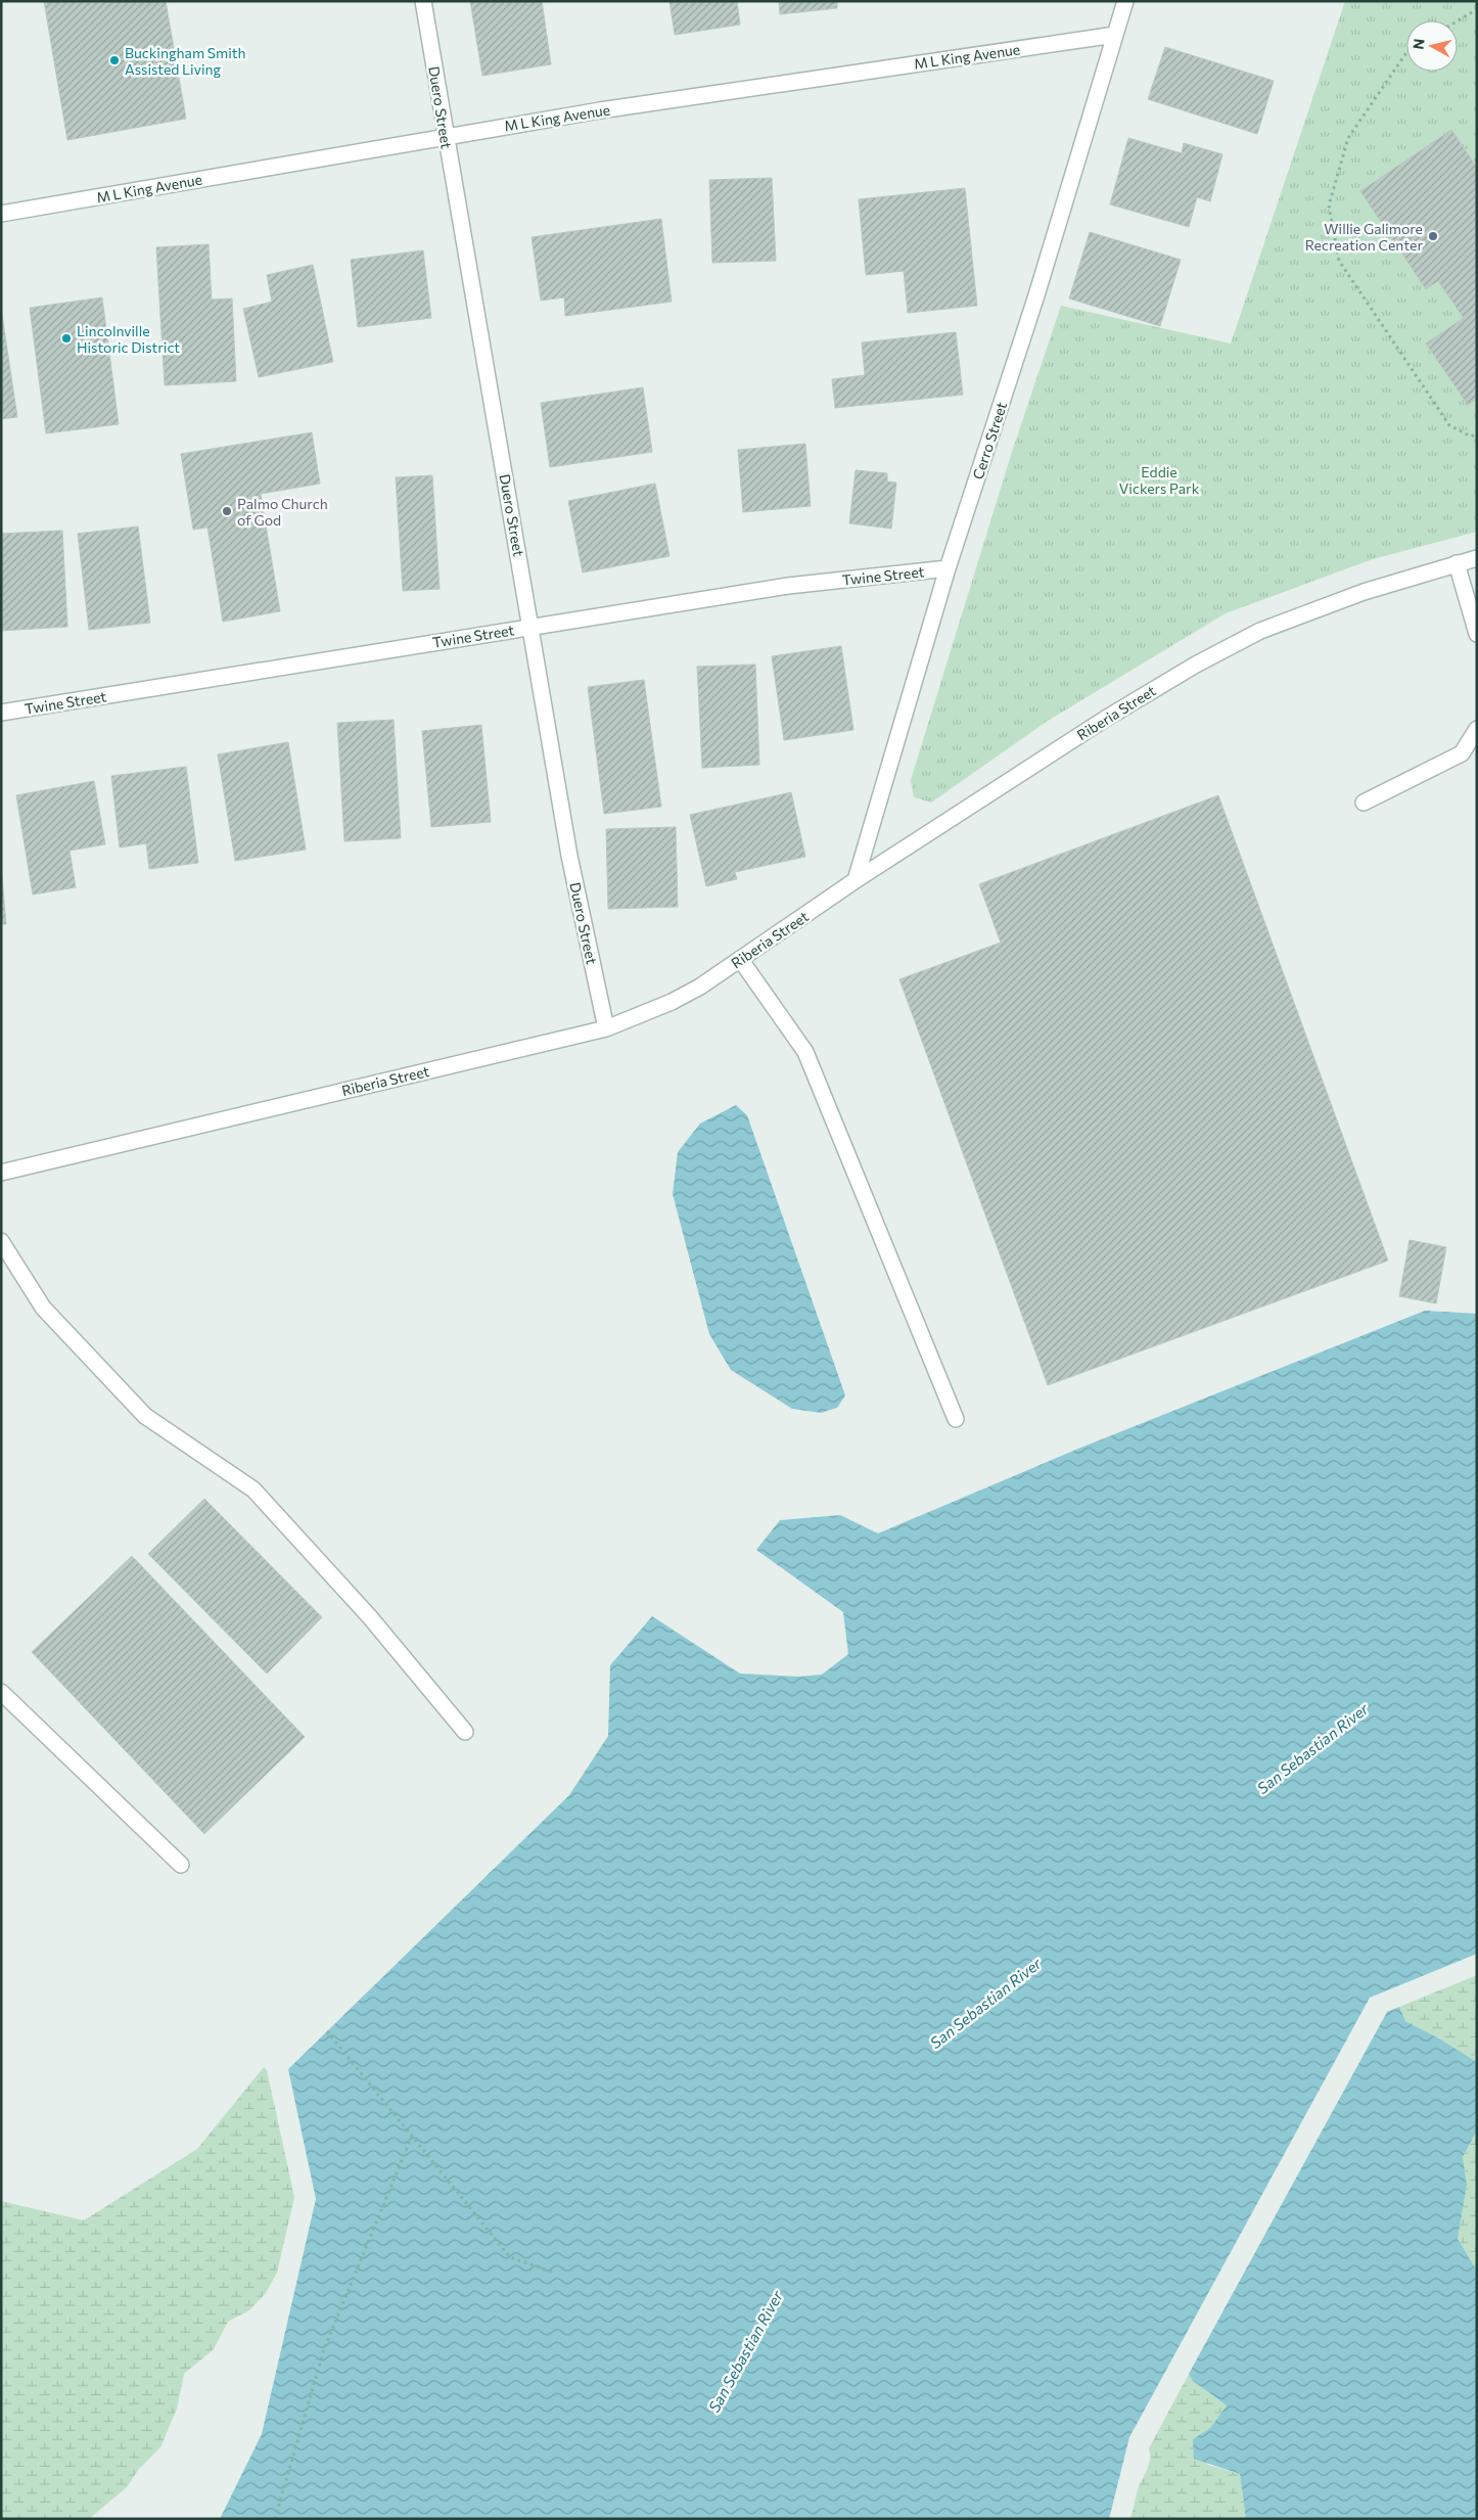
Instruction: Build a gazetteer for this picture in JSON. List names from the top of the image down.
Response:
{
  "streets": {
    "street": [
      "M L King Avenue",
      "Duero Street",
      "Cerro Street",
      "Twine Street",
      "Riberia Street"
    ]
  },
  "crossings": [
    ["M L King Avenue", "Duero Street"],
    ["M L King Avenue", "Cerro Street"],
    ["Duero Street", "Twine Street"],
    ["Duero Street", "Riberia Street"],
    ["Cerro Street", "Twine Street"],
    ["Cerro Street", "Riberia Street"]
  ],
  "water": ["San Sebastian River"],
  "parks": ["Eddie Vickers Park"],
  "places": [
    "Buckingham Smith Assisted Living",
    "Willie Galimore Recreation Center",
    "Lincolnville Historic District",
    "Palmo Church of God"
  ],
  "north": "left"
}
